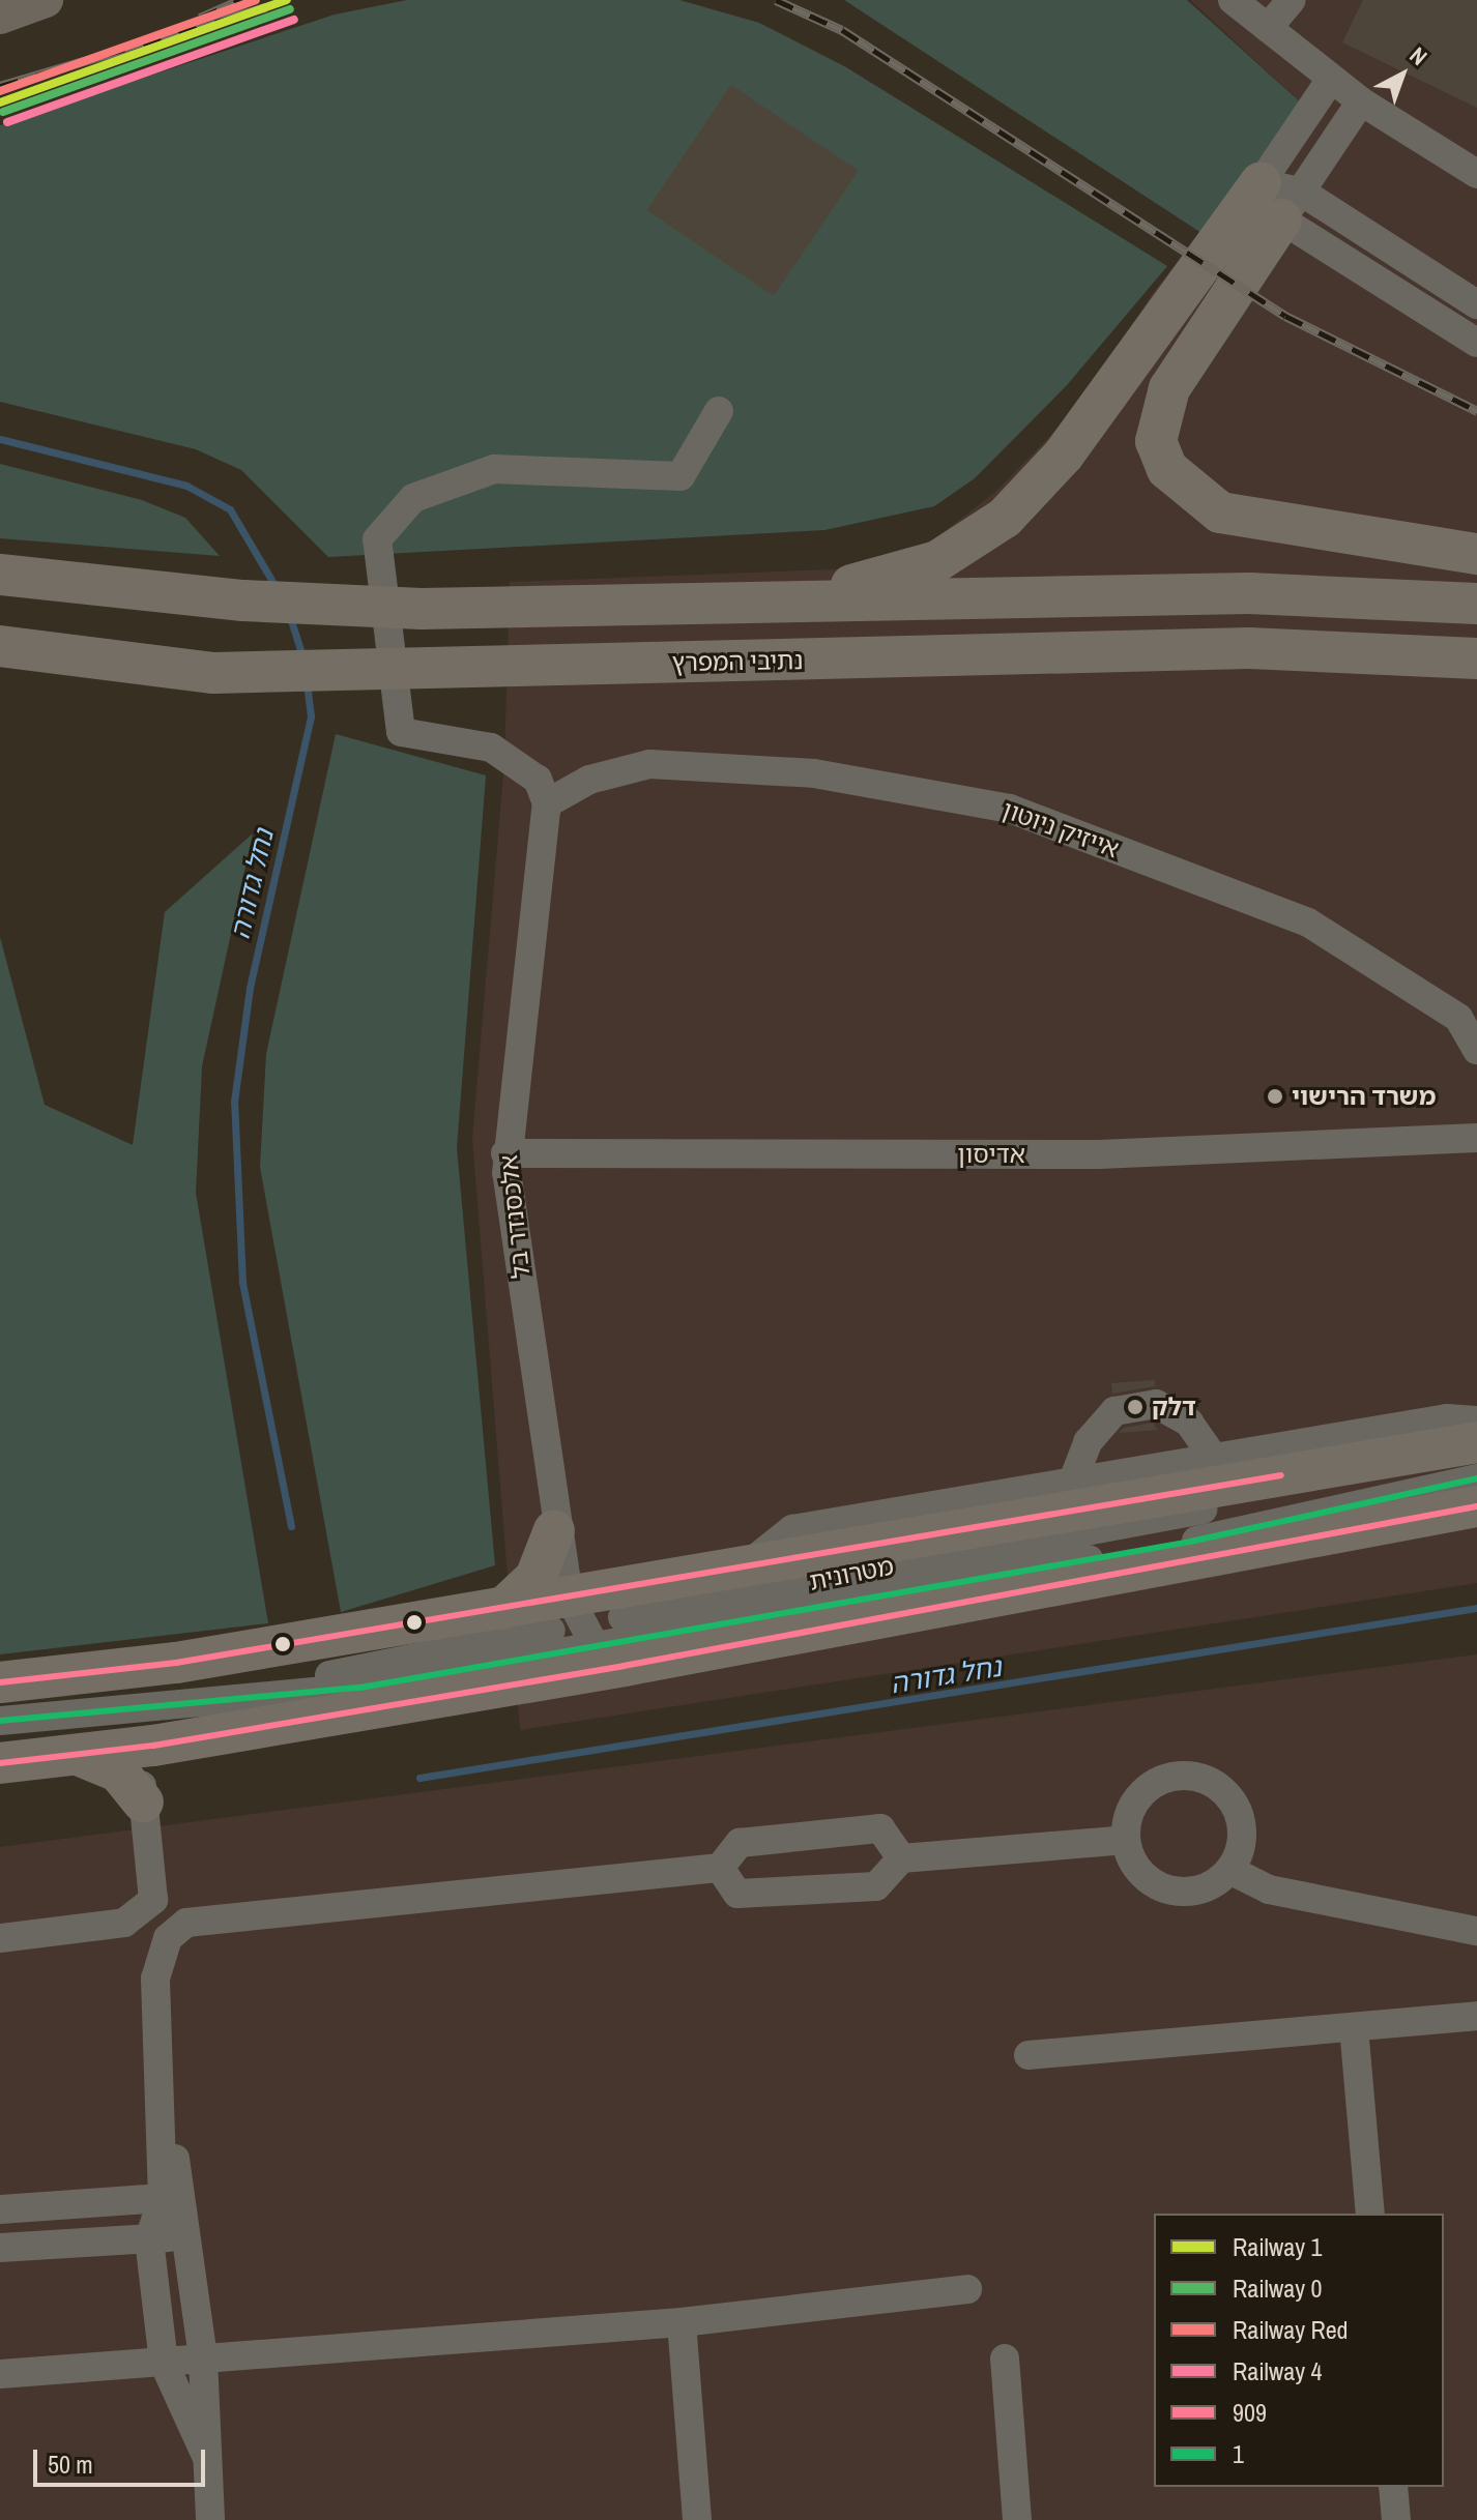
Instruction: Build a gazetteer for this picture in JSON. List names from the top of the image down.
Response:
{
  "streets": {
    "highway": ["נתיבי המפרץ"],
    "street": [
      "אייזיק ניוטון",
      "אדיסון",
      "אלכסנדר בל",
      "מטרונית"
    ]
  },
  "crossings": [
    ["אייזיק ניוטון", "אלכסנדר בל"],
    ["אדיסון", "אלכסנדר בל"],
    ["אלכסנדר בל", "מטרונית"]
  ],
  "water": ["נחל גדורה"],
  "places": ["משרד הרישוי", "דלק"],
  "lines": [
    "rail line 1",
    "rail line Red",
    "rail line 0",
    "rail line 4",
    "transit line 909",
    "transit line 1"
  ],
  "legend": [
    "Railway 1",
    "Railway 0",
    "Railway Red",
    "Railway 4",
    "909",
    "1"
  ],
  "scale_bar": "50 m",
  "north": "top right"
}
